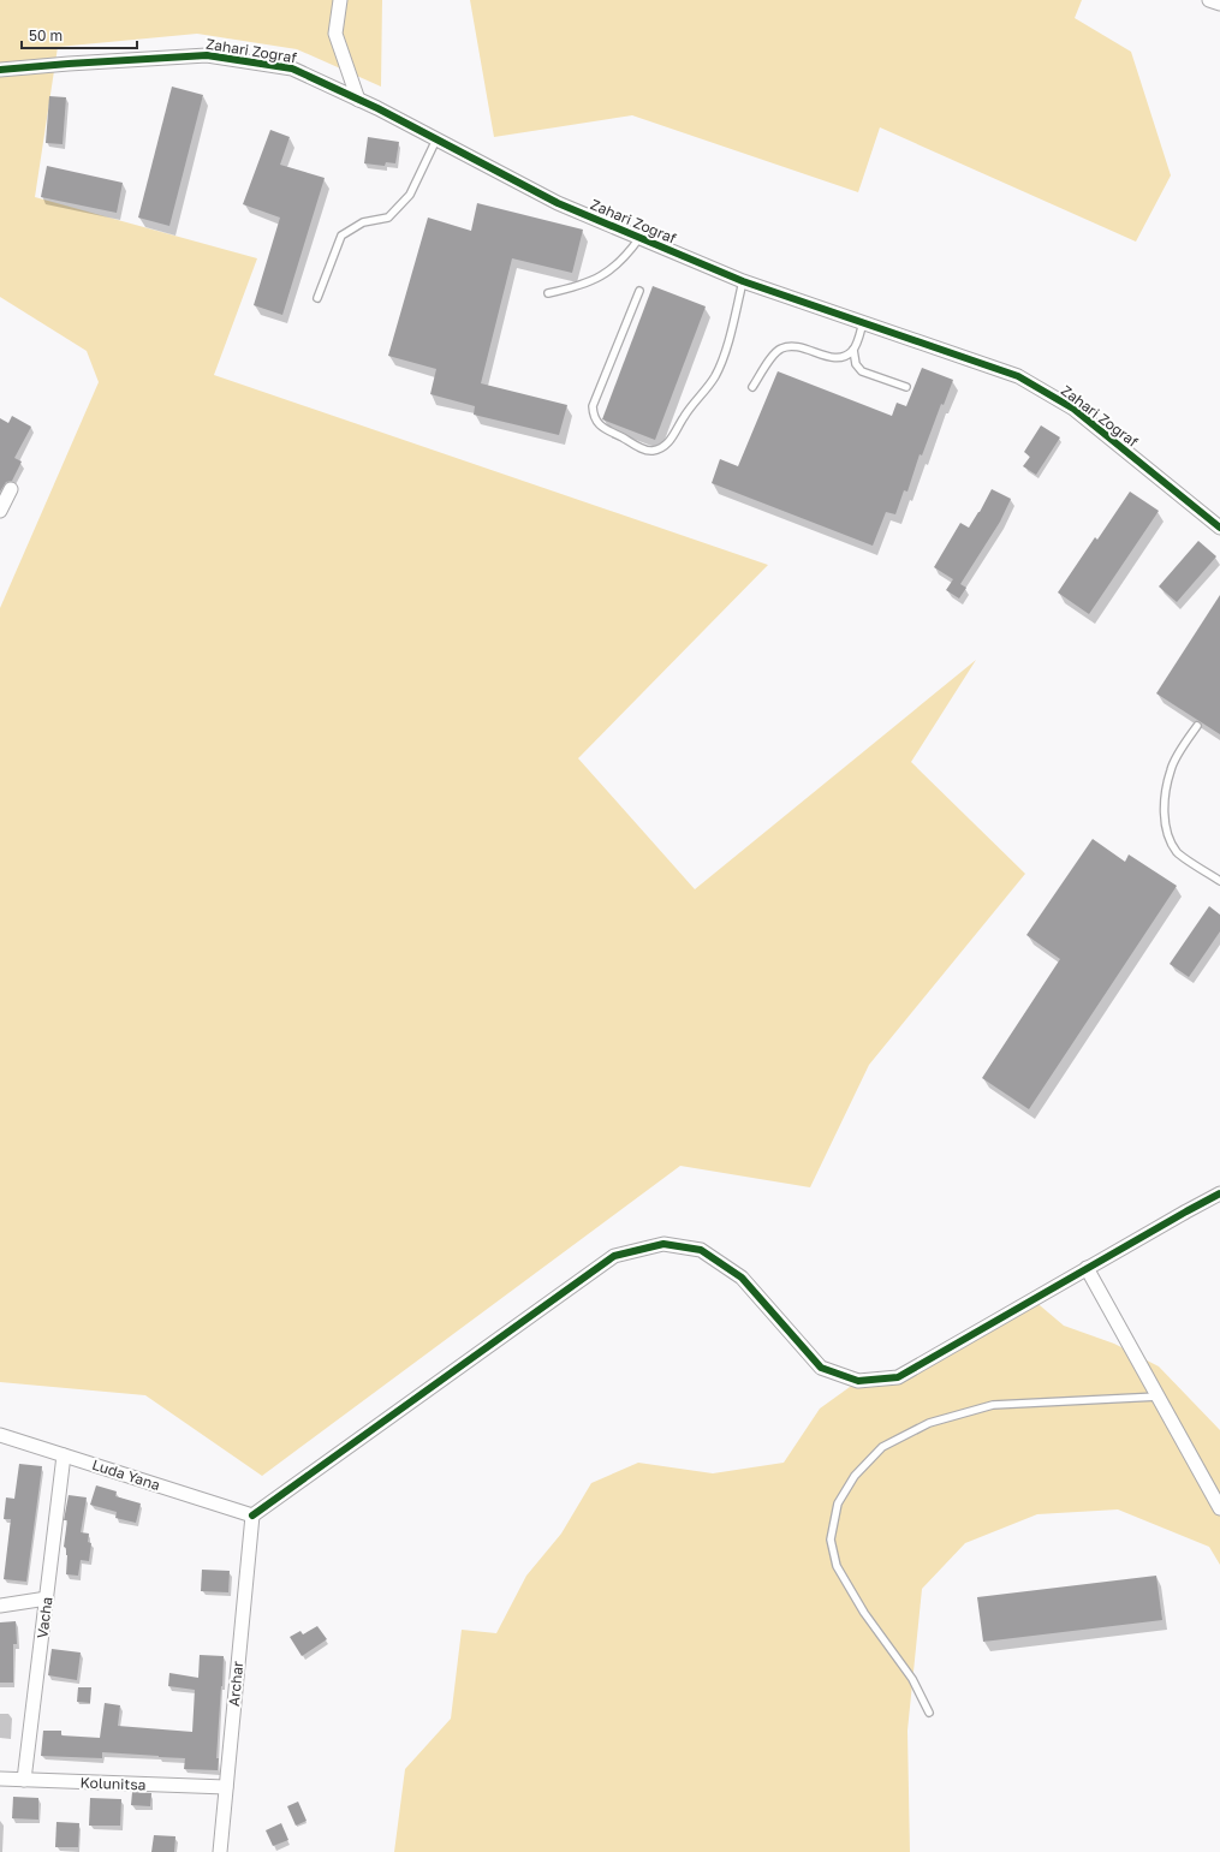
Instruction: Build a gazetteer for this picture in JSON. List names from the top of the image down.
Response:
{
  "streets": {
    "street": [
      "Zahari Zograf",
      "Luda Yana",
      "Vacha",
      "Archar",
      "Kolunitsa"
    ]
  },
  "crossings": [
    ["Luda Yana", "Vacha"],
    ["Luda Yana", "Archar"],
    ["Vacha", "Kolunitsa"],
    ["Archar", "Kolunitsa"]
  ],
  "scale_bar": "50 m"
}
